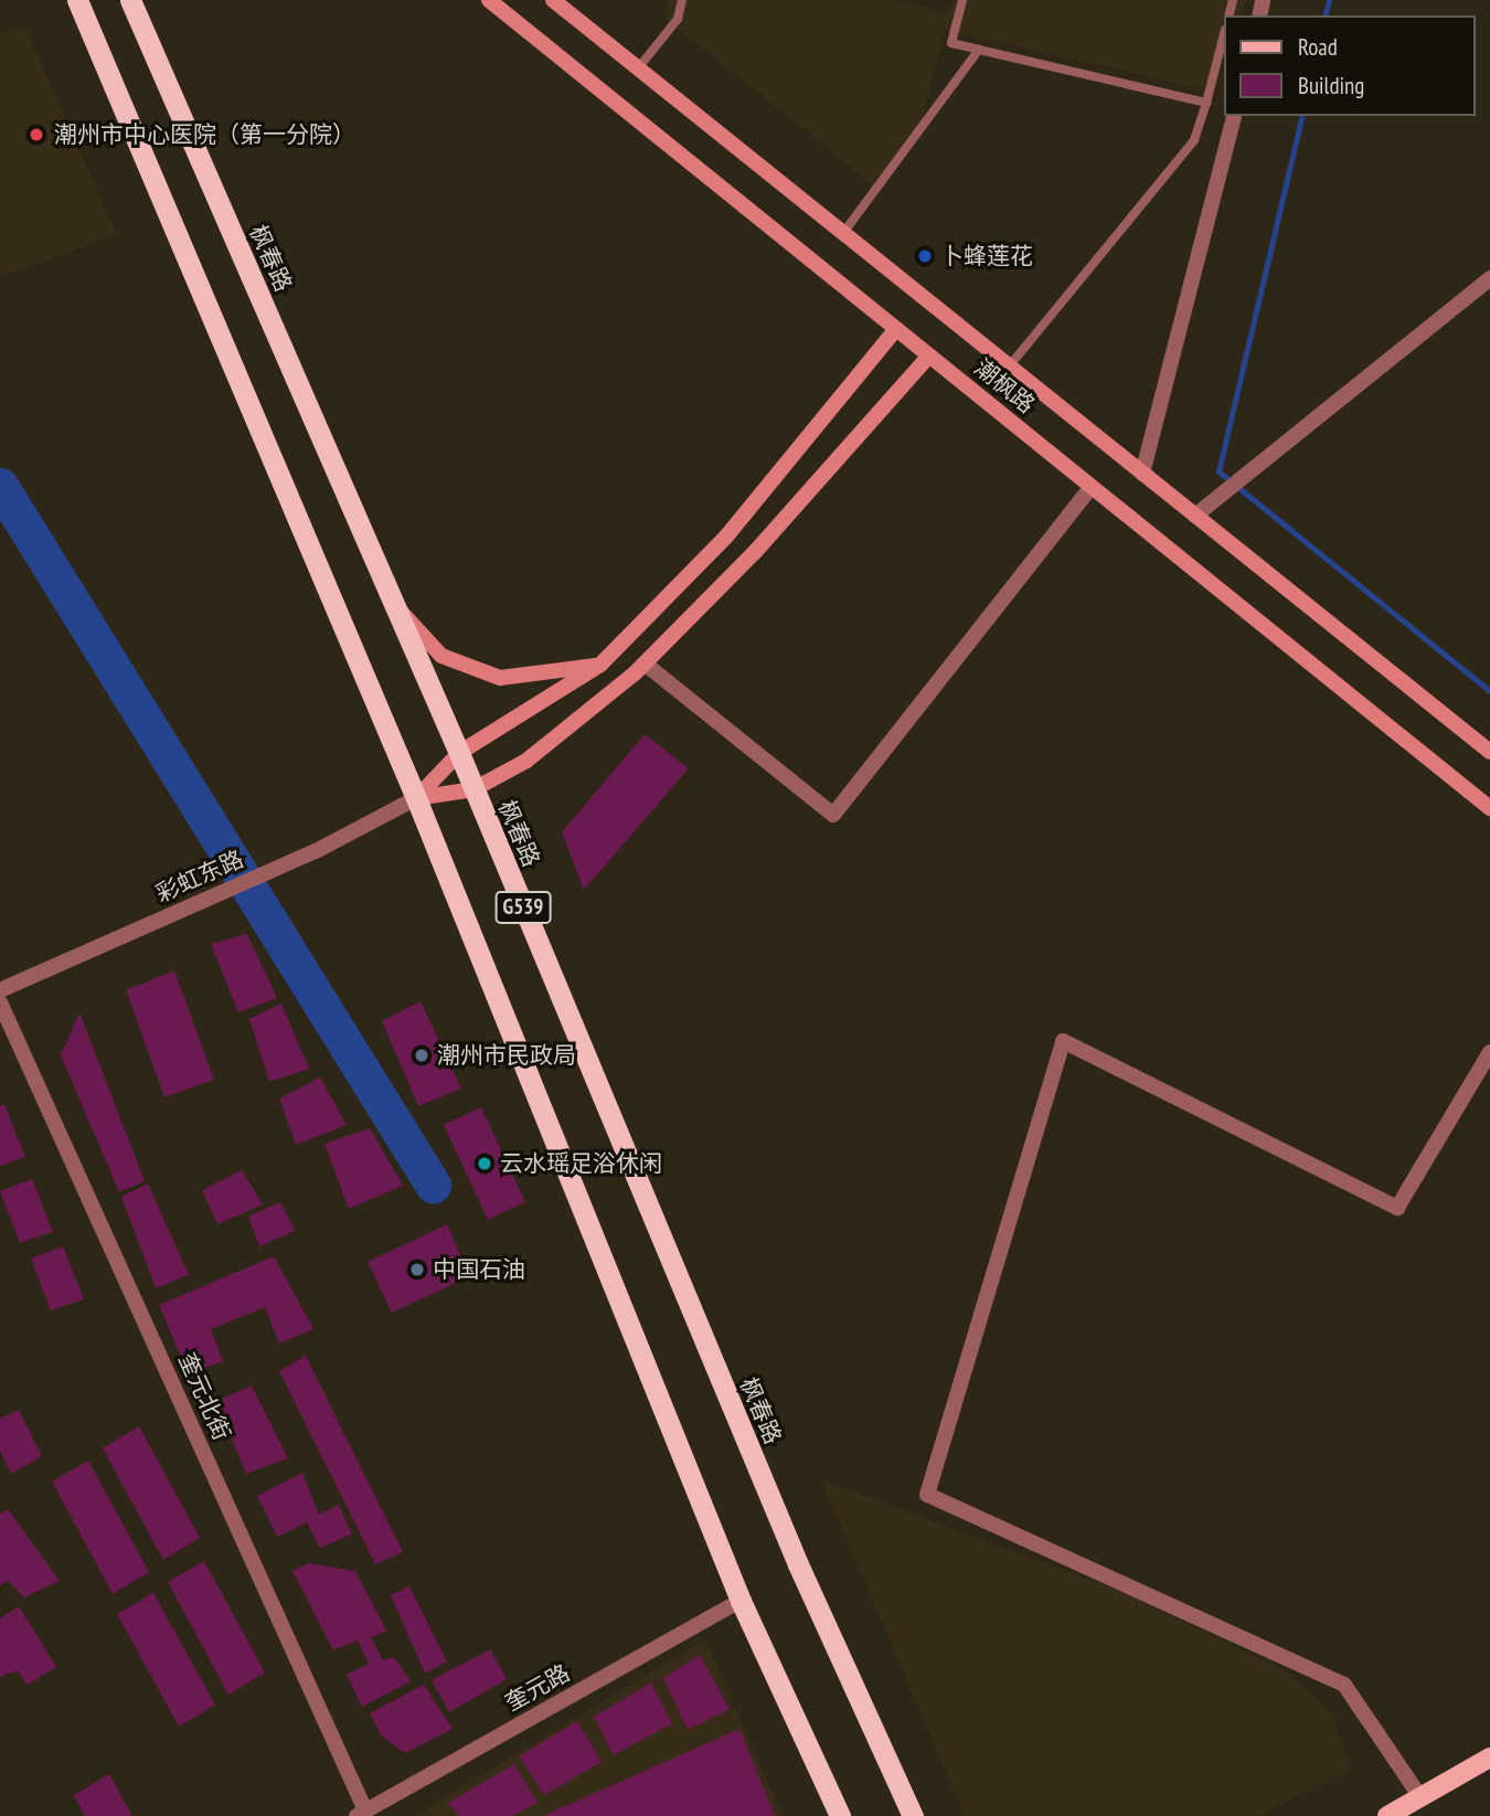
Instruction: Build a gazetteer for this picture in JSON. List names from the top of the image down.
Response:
{
  "streets": {
    "highway": ["枫春路", "G539"],
    "main road": ["潮枫路"],
    "street": ["彩虹东路", "奎元北街", "奎元路"]
  },
  "crossings": [
    ["彩虹东路", "G539"],
    ["G539", "奎元路"],
    ["奎元北街", "奎元路"]
  ],
  "places": [
    "潮州市中心医院（第一分院）",
    "卜蜂莲花",
    "潮州市民政局",
    "云水瑶足浴休闲",
    "中国石油"
  ],
  "legend": ["Road", "Building"]
}
